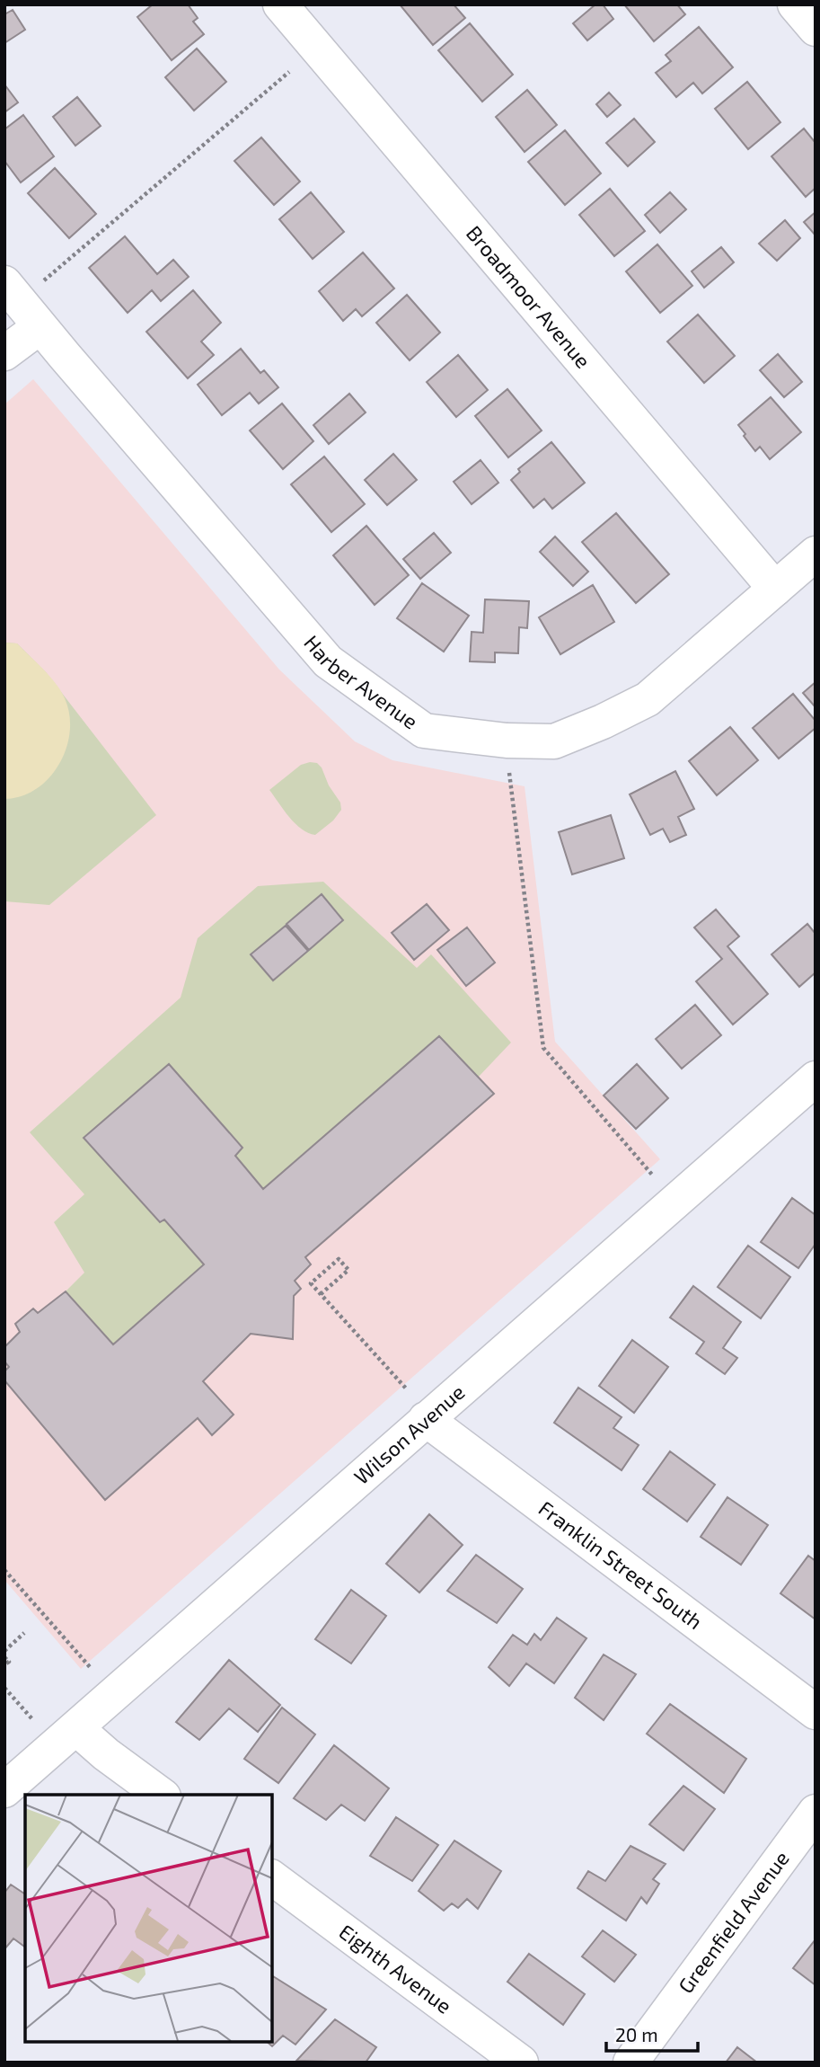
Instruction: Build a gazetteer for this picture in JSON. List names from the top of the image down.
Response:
{
  "streets": {
    "street": [
      "Broadmoor Avenue",
      "Harber Avenue",
      "Wilson Avenue",
      "Franklin Street South",
      "Greenfield Avenue",
      "Eighth Avenue"
    ]
  },
  "crossings": [
    ["Broadmoor Avenue", "Harber Avenue"],
    ["Wilson Avenue", "Franklin Street South"]
  ],
  "scale_bar": "20 m"
}
